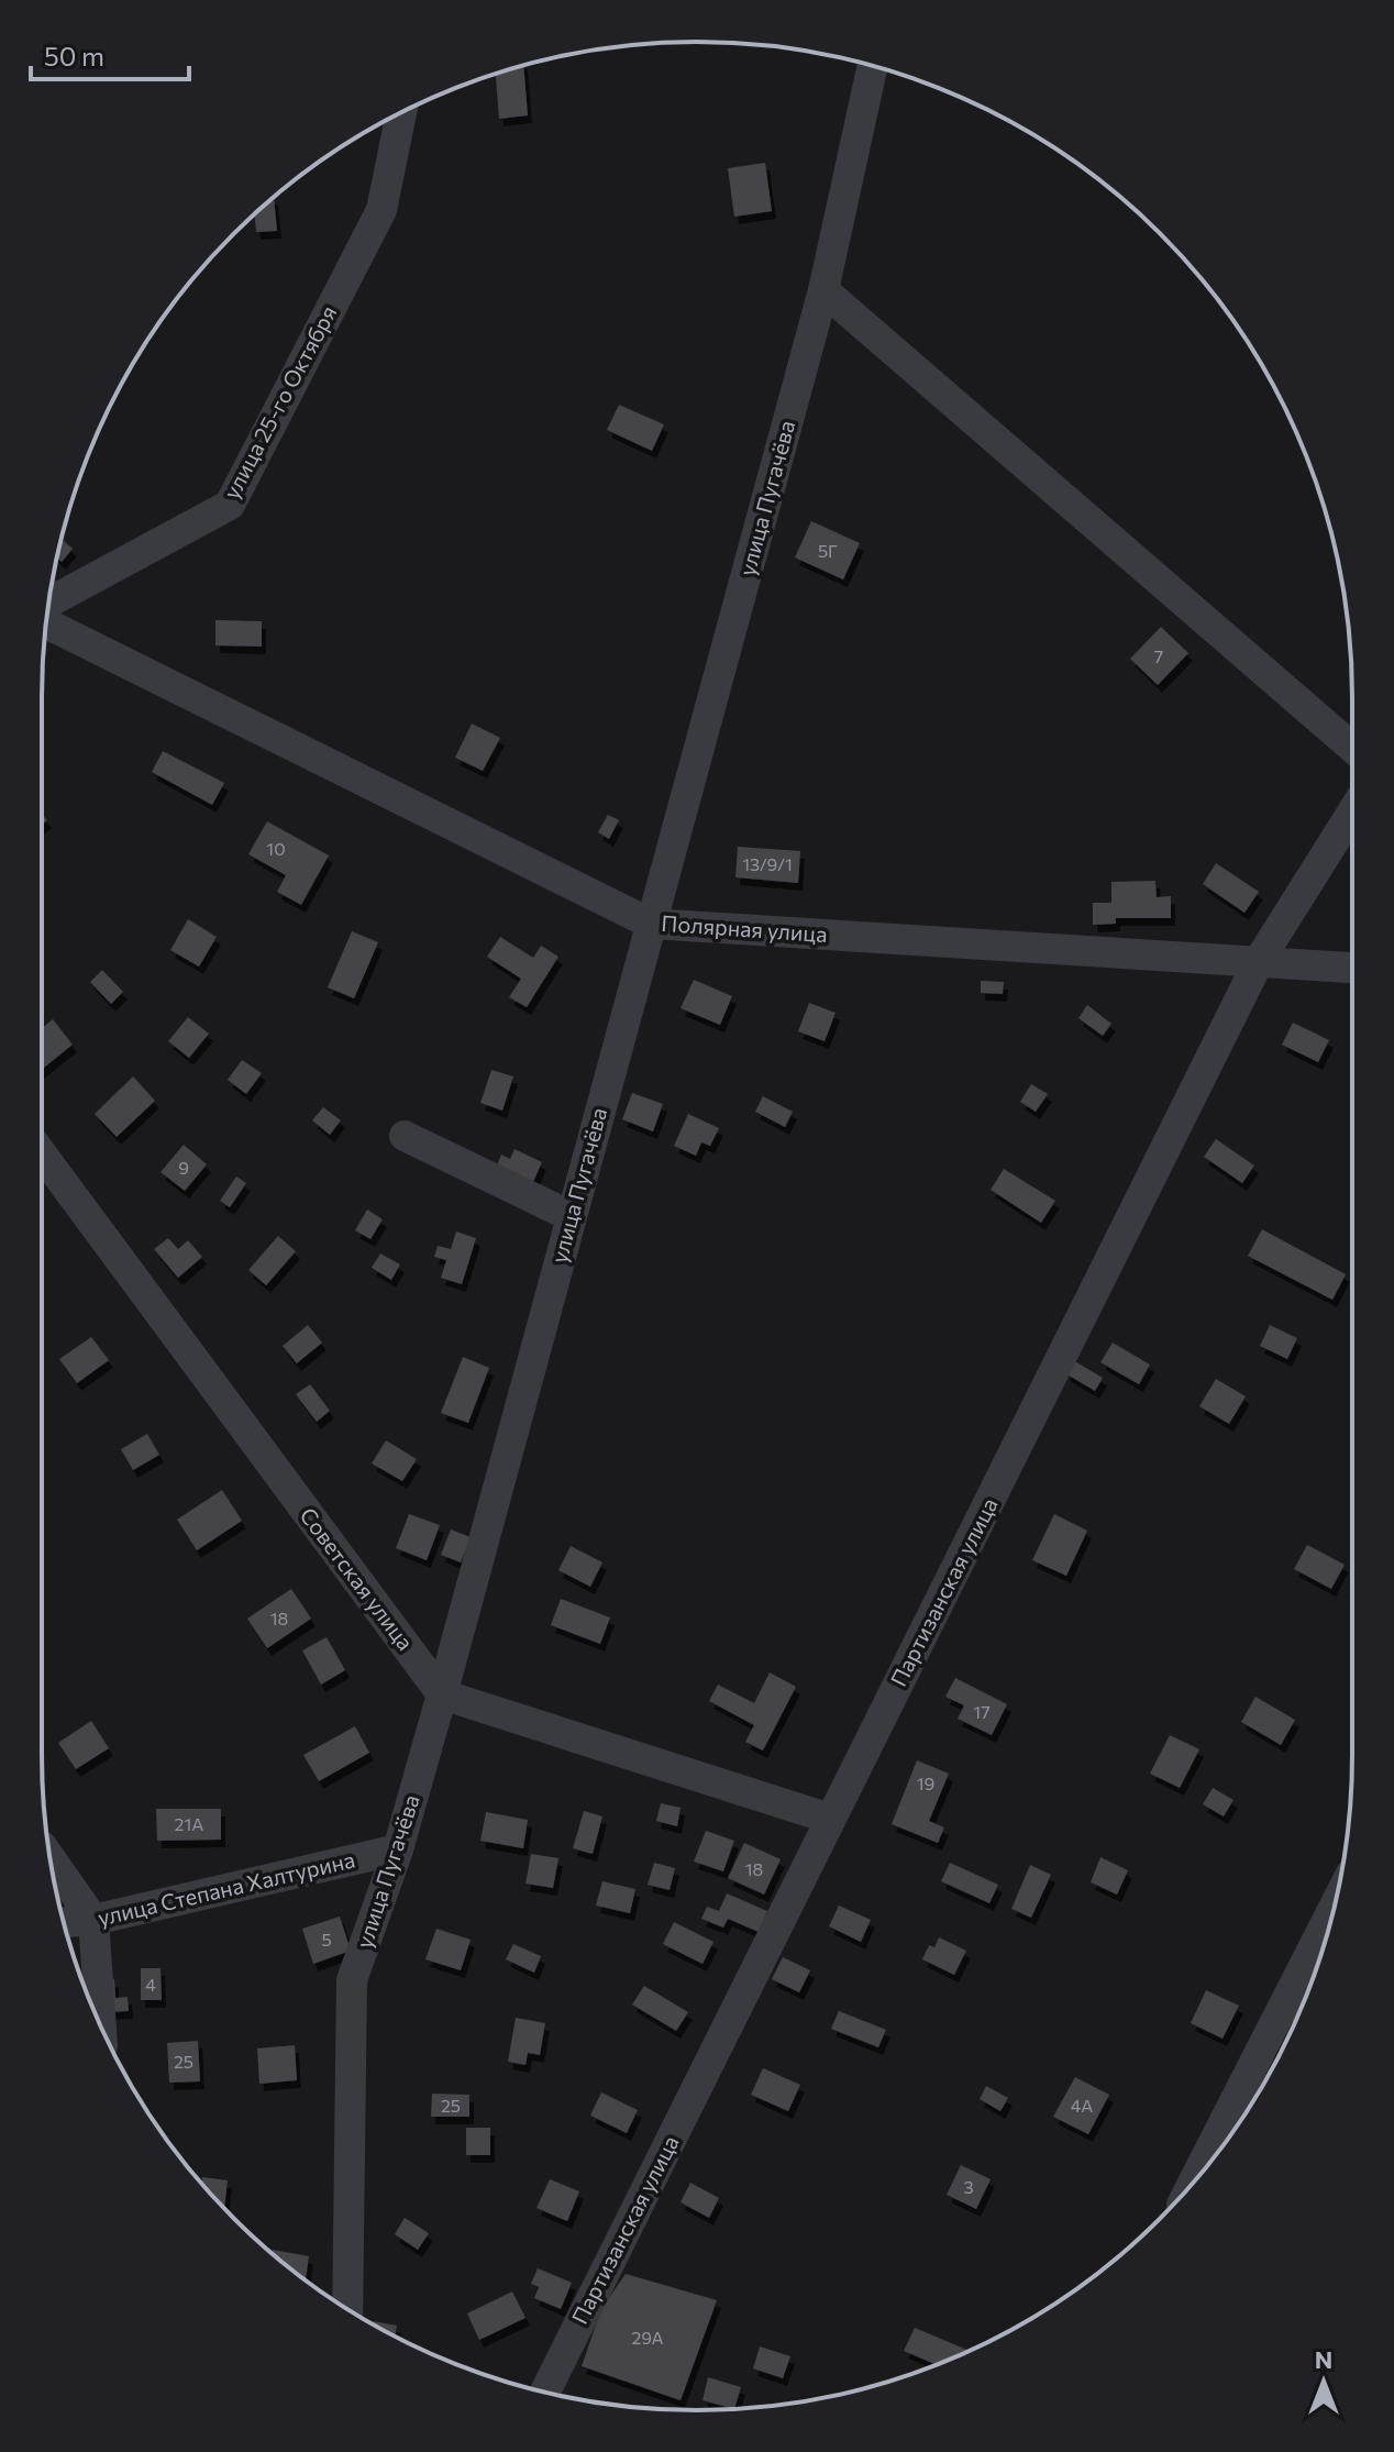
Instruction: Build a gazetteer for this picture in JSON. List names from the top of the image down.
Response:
{
  "streets": {
    "street": [
      "улица 25-го Октября",
      "улица Пугачёва",
      "Полярная улица",
      "Советская улица",
      "Партизанская улица",
      "улица Степана Халтурина"
    ]
  },
  "crossings": [
    ["улица Пугачёва", "Полярная улица"],
    ["улица Пугачёва", "Советская улица"],
    ["улица Пугачёва", "улица Степана Халтурина"],
    ["Полярная улица", "Партизанская улица"]
  ],
  "house_numbers": [
    "5Г",
    "7",
    "10",
    "13/9/1",
    "9",
    "18",
    "17",
    "19",
    "21А",
    "18",
    "5",
    "4",
    "25",
    "25",
    "4А",
    "3",
    "29А"
  ],
  "scale_bar": "50 m",
  "north": "top"
}
